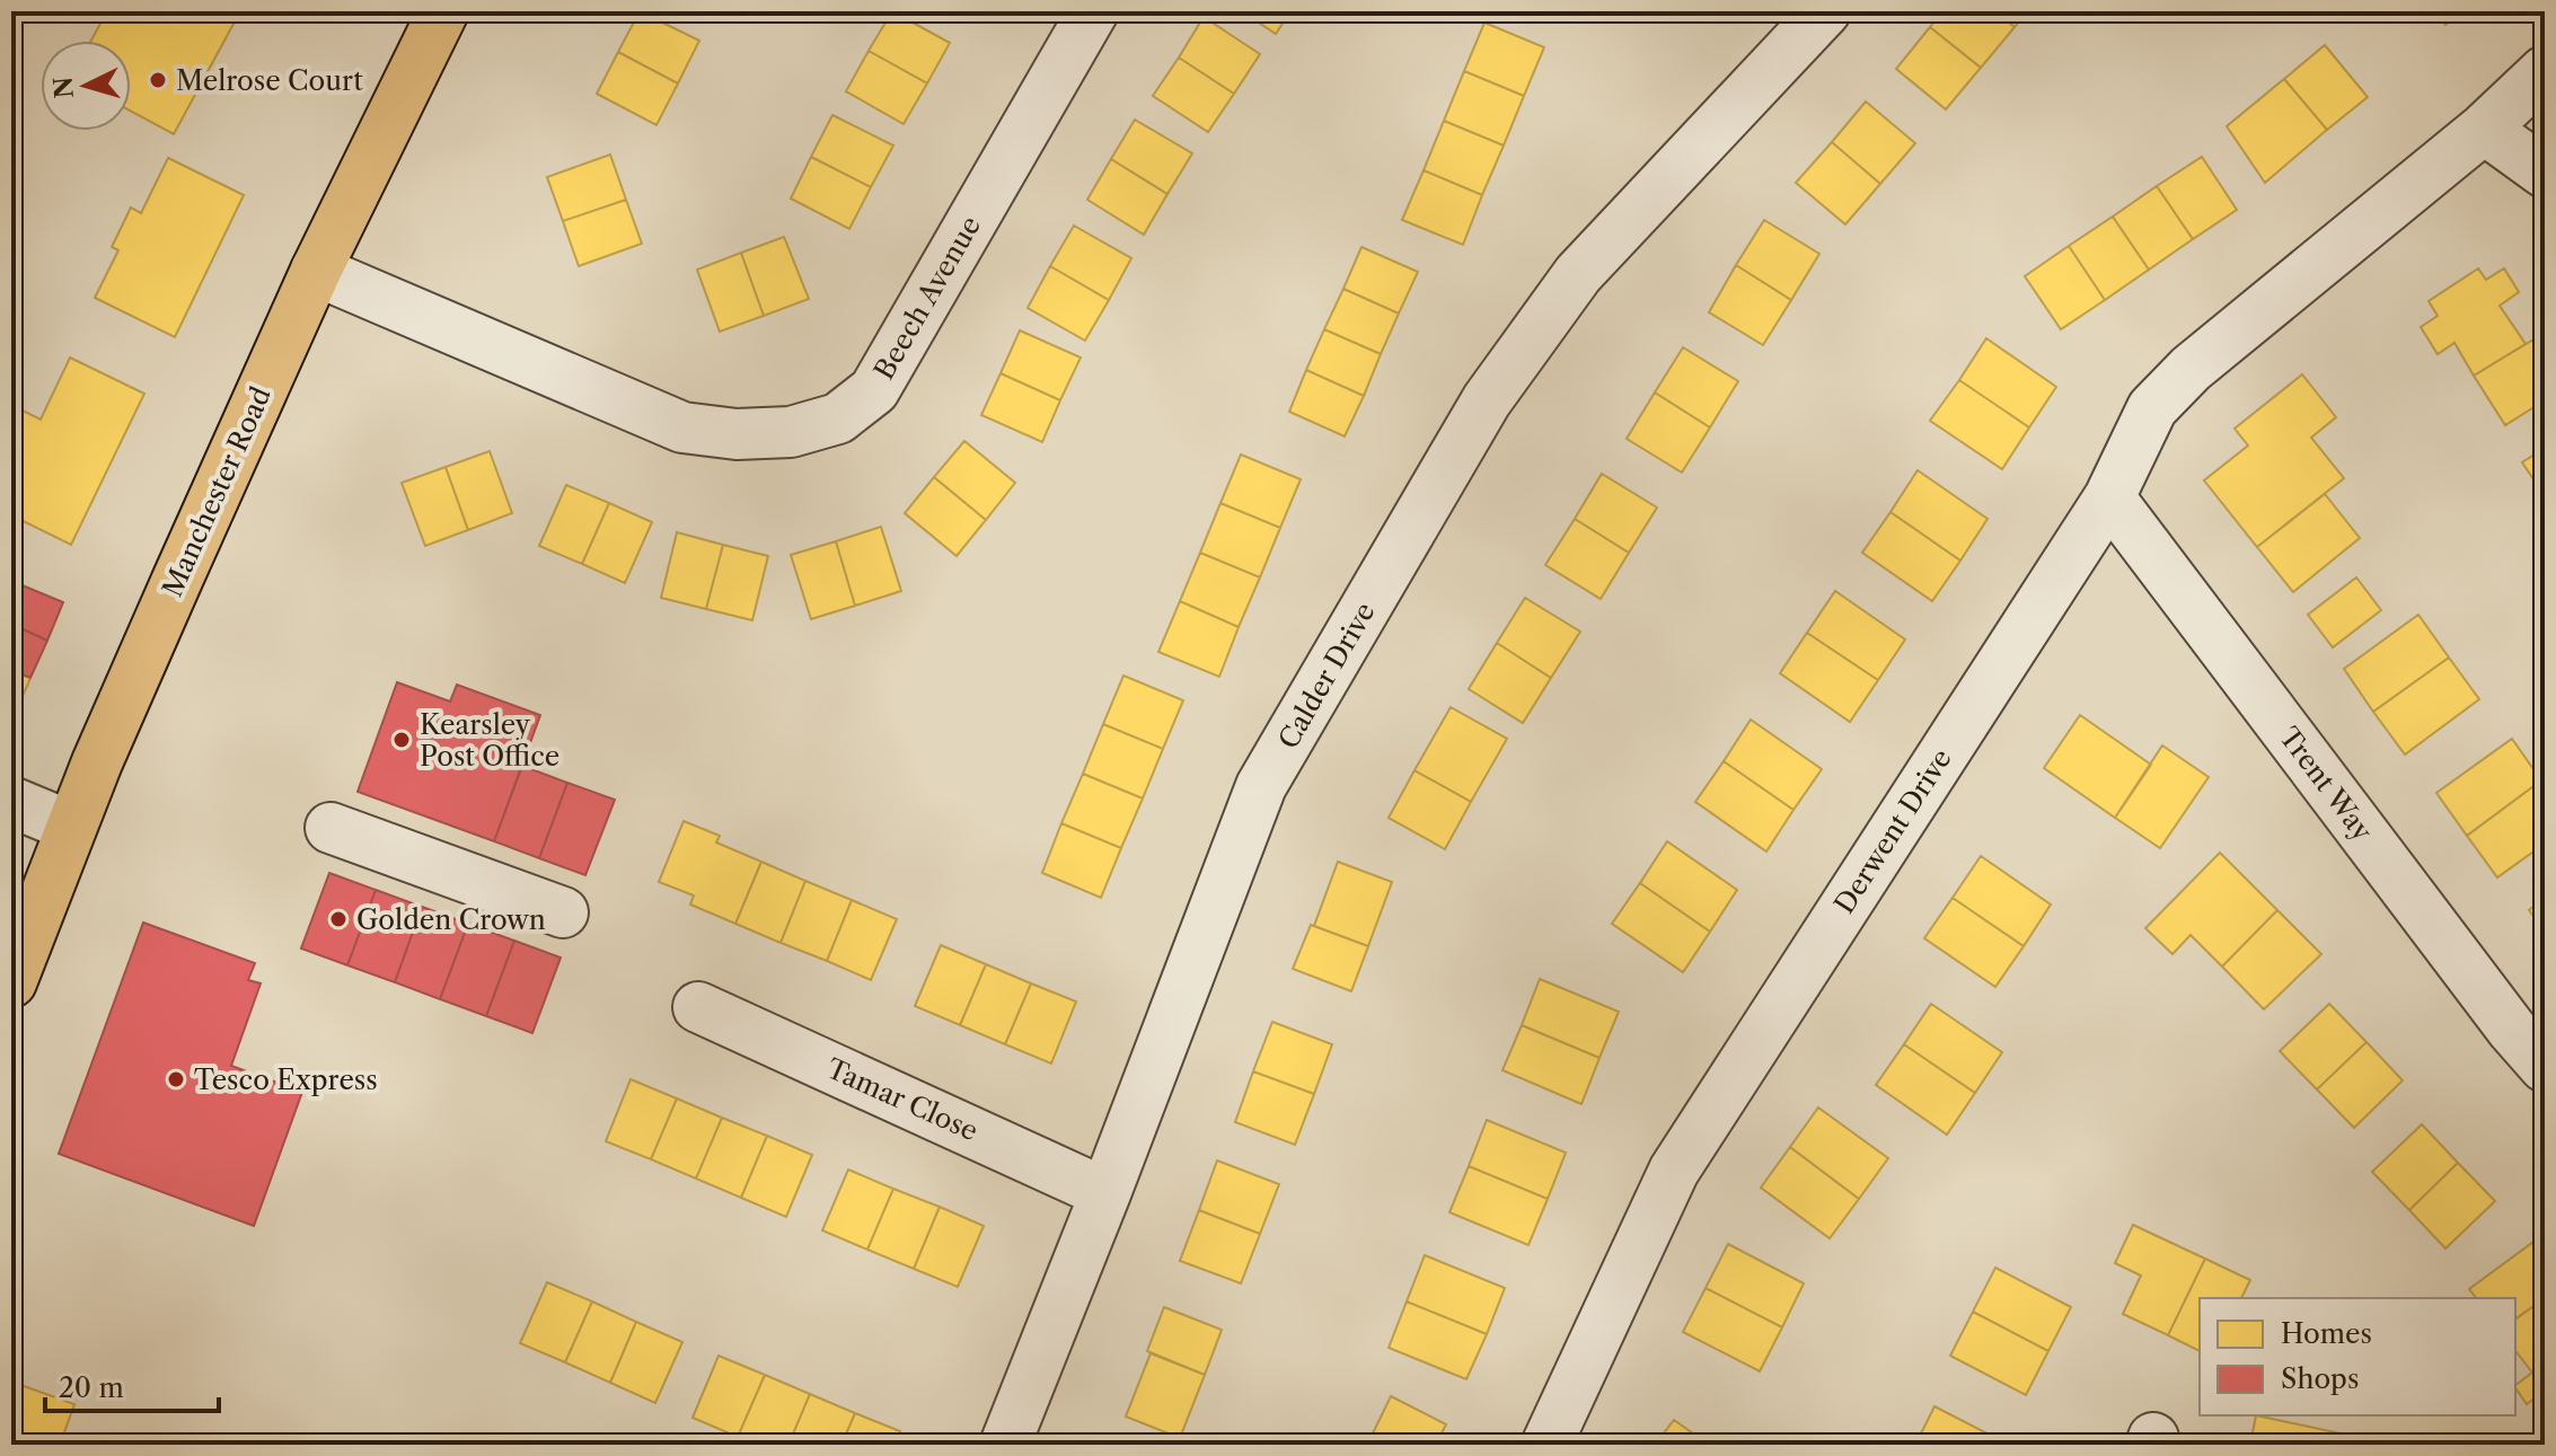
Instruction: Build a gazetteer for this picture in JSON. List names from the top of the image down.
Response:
{
  "streets": {
    "main road": ["Manchester Road"],
    "street": [
      "Beech Avenue",
      "Calder Drive",
      "Trent Way",
      "Derwent Drive",
      "Tamar Close"
    ]
  },
  "crossings": [
    ["Beech Avenue", "Manchester Road"],
    ["Calder Drive", "Tamar Close"],
    ["Trent Way", "Derwent Drive"]
  ],
  "places": [
    "Melrose Court",
    "Kearsley Post Office",
    "Golden Crown",
    "Tesco Express"
  ],
  "legend": ["Homes", "Shops"],
  "scale_bar": "20 m",
  "north": "left"
}
